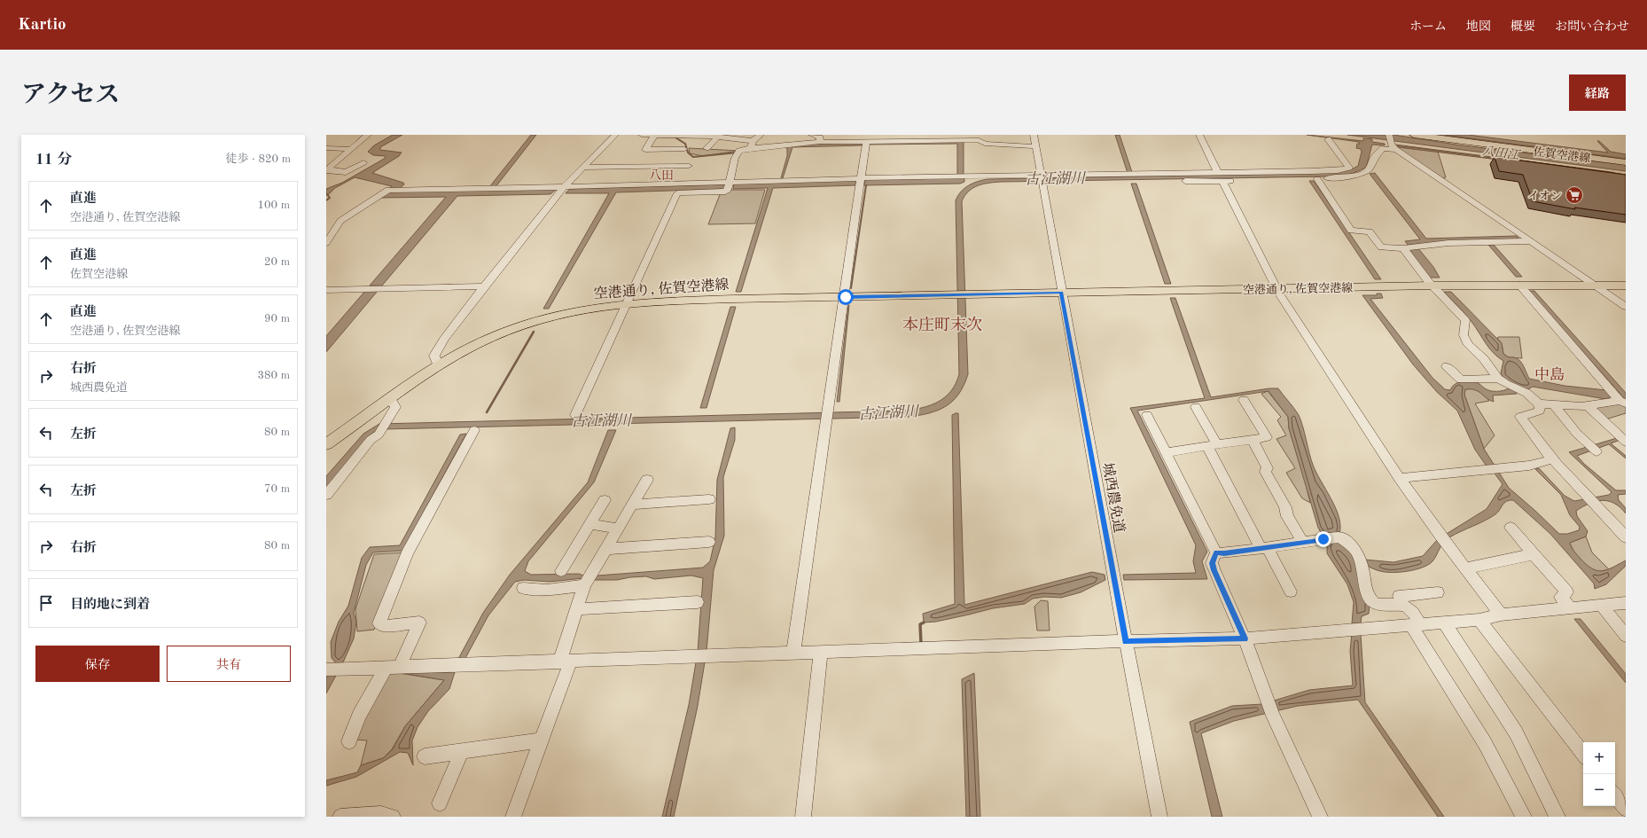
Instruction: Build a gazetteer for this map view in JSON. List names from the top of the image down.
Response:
{
  "streets": {
    "main road": ["佐賀空港線", "空港通り, 佐賀空港線"],
    "street": ["城西農免道"]
  },
  "crossings": [
    ["空港通り, 佐賀空港線", "城西農免道"]
  ],
  "districts": ["八田", "本庄町末次", "中島"],
  "water": ["八田江", "古江湖川"],
  "places": {
    "supermarket": ["イオン"]
  },
  "page": {
    "header": "Kartio",
    "nav": [
      "ホーム",
      "地図",
      "概要",
      "お問い合わせ"
    ],
    "title": "アクセス",
    "buttons": [
      "経路",
      ["保存", "共有"]
    ],
    "heading": ["11 分", "徒歩 · 820 m"],
    "list": [
      ["直進", "空港通り, 佐賀空港線", "100 m"],
      ["直進", "佐賀空港線", "20 m"],
      ["直進", "空港通り, 佐賀空港線", "90 m"],
      ["右折", "城西農免道", "380 m"],
      ["左折", "80 m"],
      ["左折", "70 m"],
      ["右折", "80 m"],
      "目的地に到着"
    ],
    "map_buttons": ["+", "−"]
  }
}
